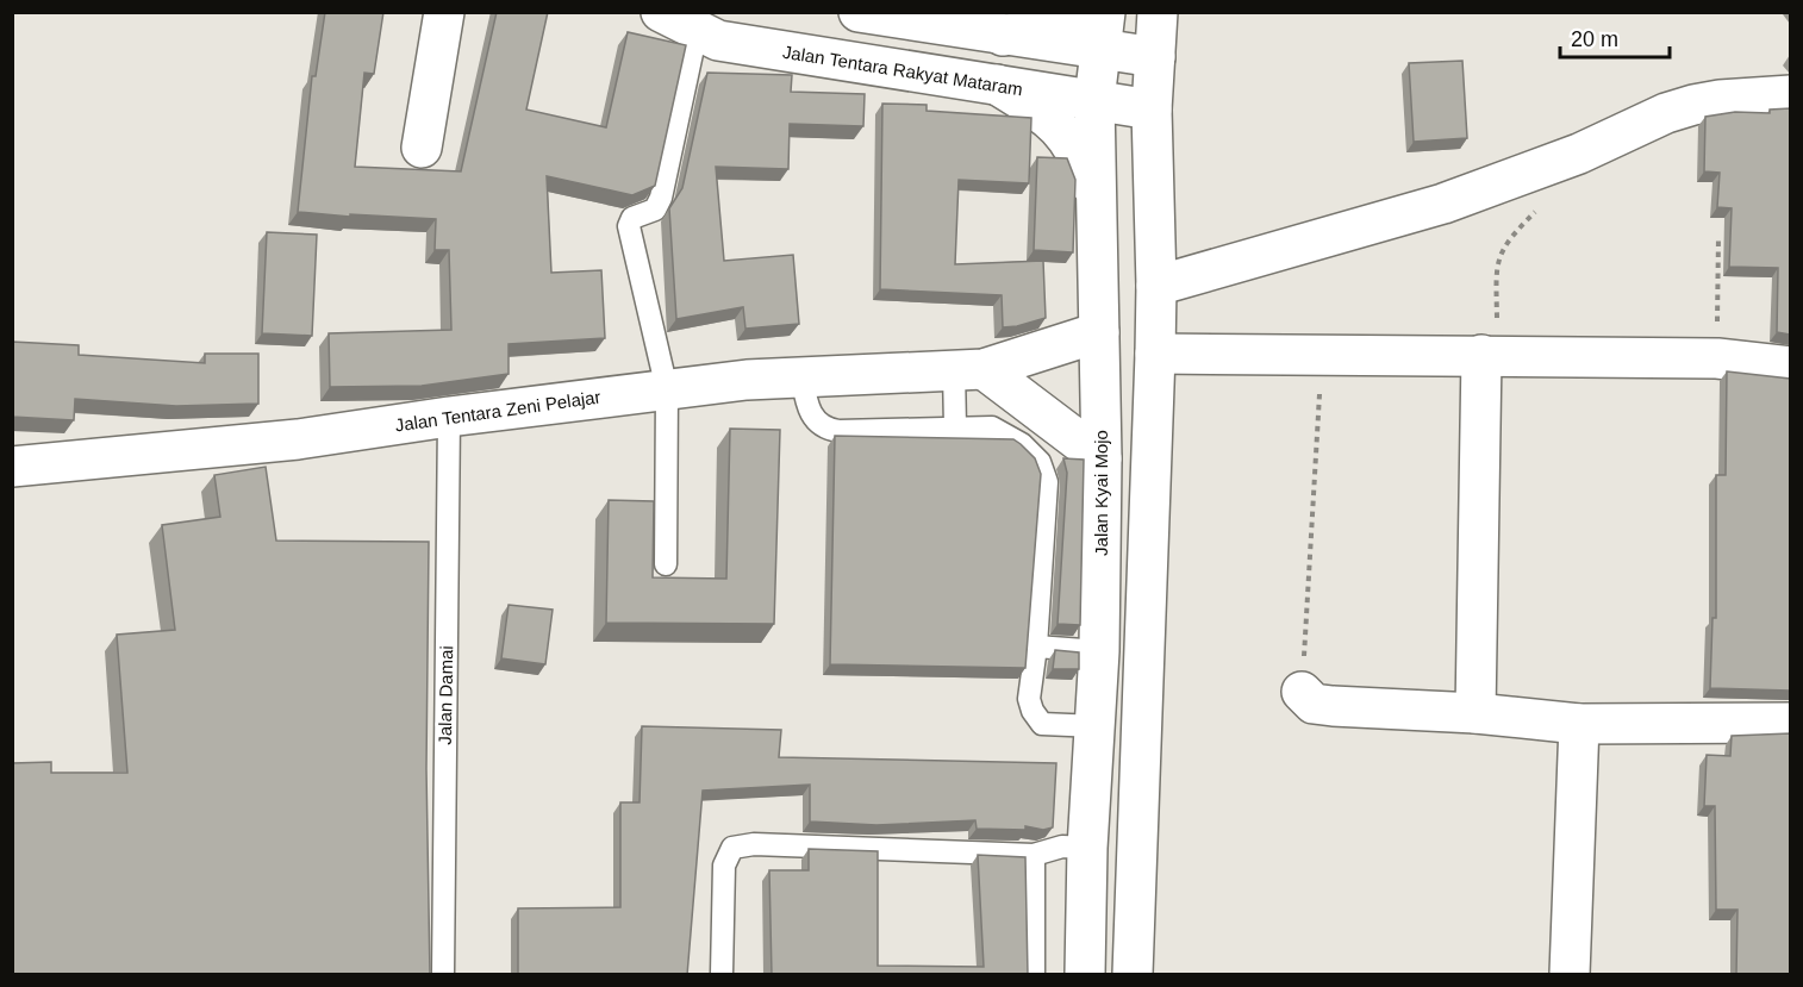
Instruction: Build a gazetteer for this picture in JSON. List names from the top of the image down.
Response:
{
  "streets": {
    "street": ["Jalan Tentara Rakyat Mataram", "Jalan Tentara Zeni Pelajar", "Jalan Kyai Mojo"],
    "lane": ["Jalan Damai"]
  },
  "crossings": [
    ["Jalan Tentara Rakyat Mataram", "Jalan Kyai Mojo"],
    ["Jalan Tentara Zeni Pelajar", "Jalan Kyai Mojo"],
    ["Jalan Tentara Zeni Pelajar", "Jalan Damai"]
  ],
  "scale_bar": "20 m"
}
